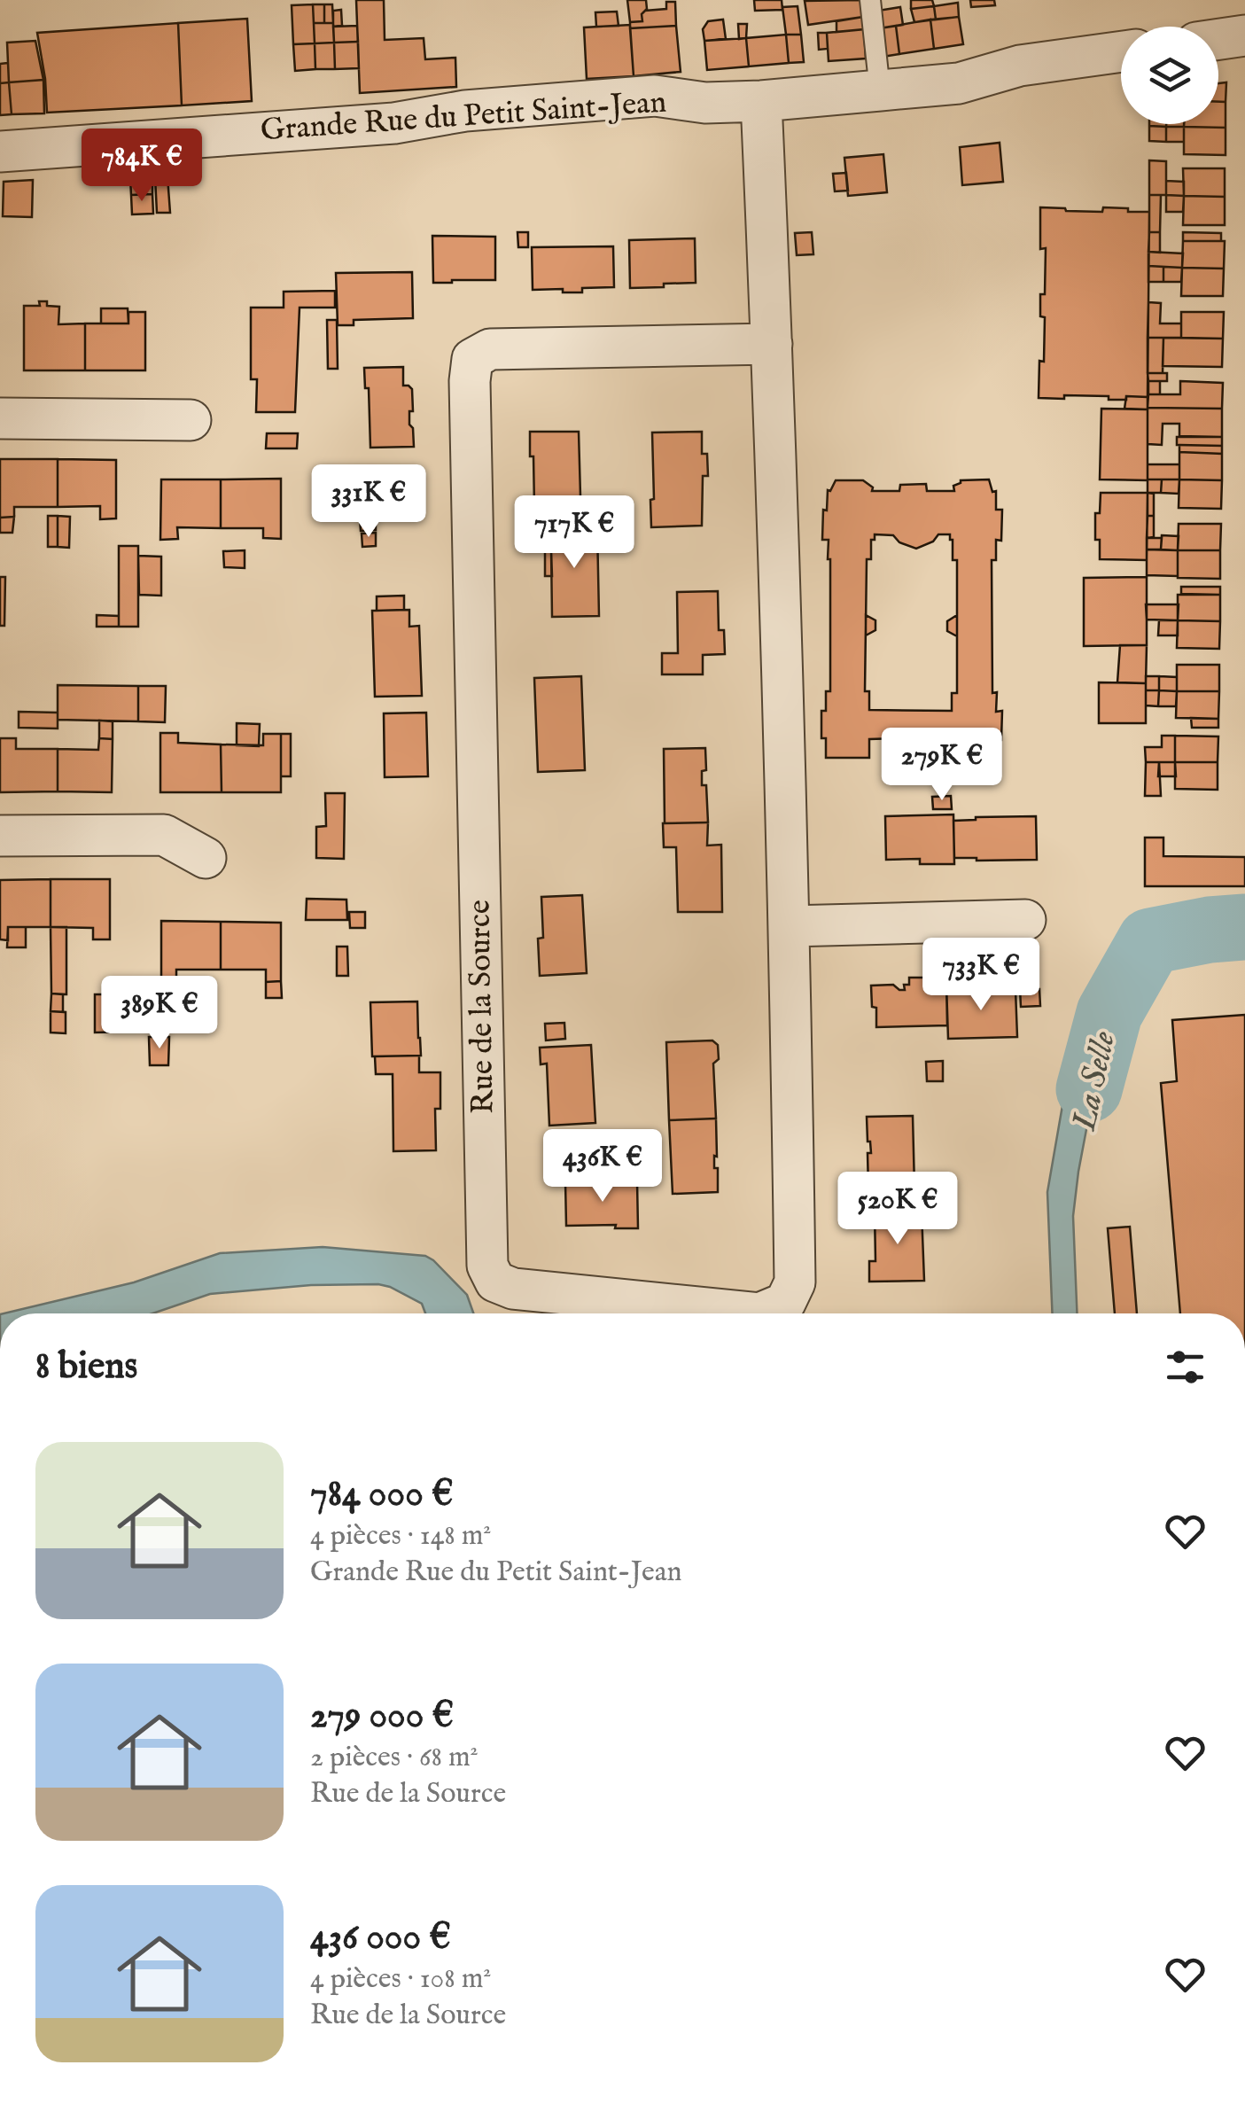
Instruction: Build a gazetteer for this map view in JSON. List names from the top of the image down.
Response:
{
  "streets": {
    "street": ["Grande Rue du Petit Saint-Jean", "Rue de la Source"]
  },
  "crossings": [
    ["Grande Rue du Petit Saint-Jean", "Rue de la Source"]
  ],
  "water": ["La Selle"],
  "page": {
    "price": [
      "784K €",
      "331K €",
      "717K €",
      "279K €",
      "733K €",
      "389K €",
      "436K €",
      "520K €"
    ],
    "heading": "8 biens",
    "list": [
      {
        "name": "784 000 €",
        "note": "4 pièces · 148 m² · Grande Rue du Petit Saint-Jean"
      },
      {
        "name": "279 000 €",
        "note": "2 pièces · 68 m² · Rue de la Source"
      },
      {
        "name": "436 000 €",
        "note": "4 pièces · 108 m² · Rue de la Source"
      }
    ]
  }
}
